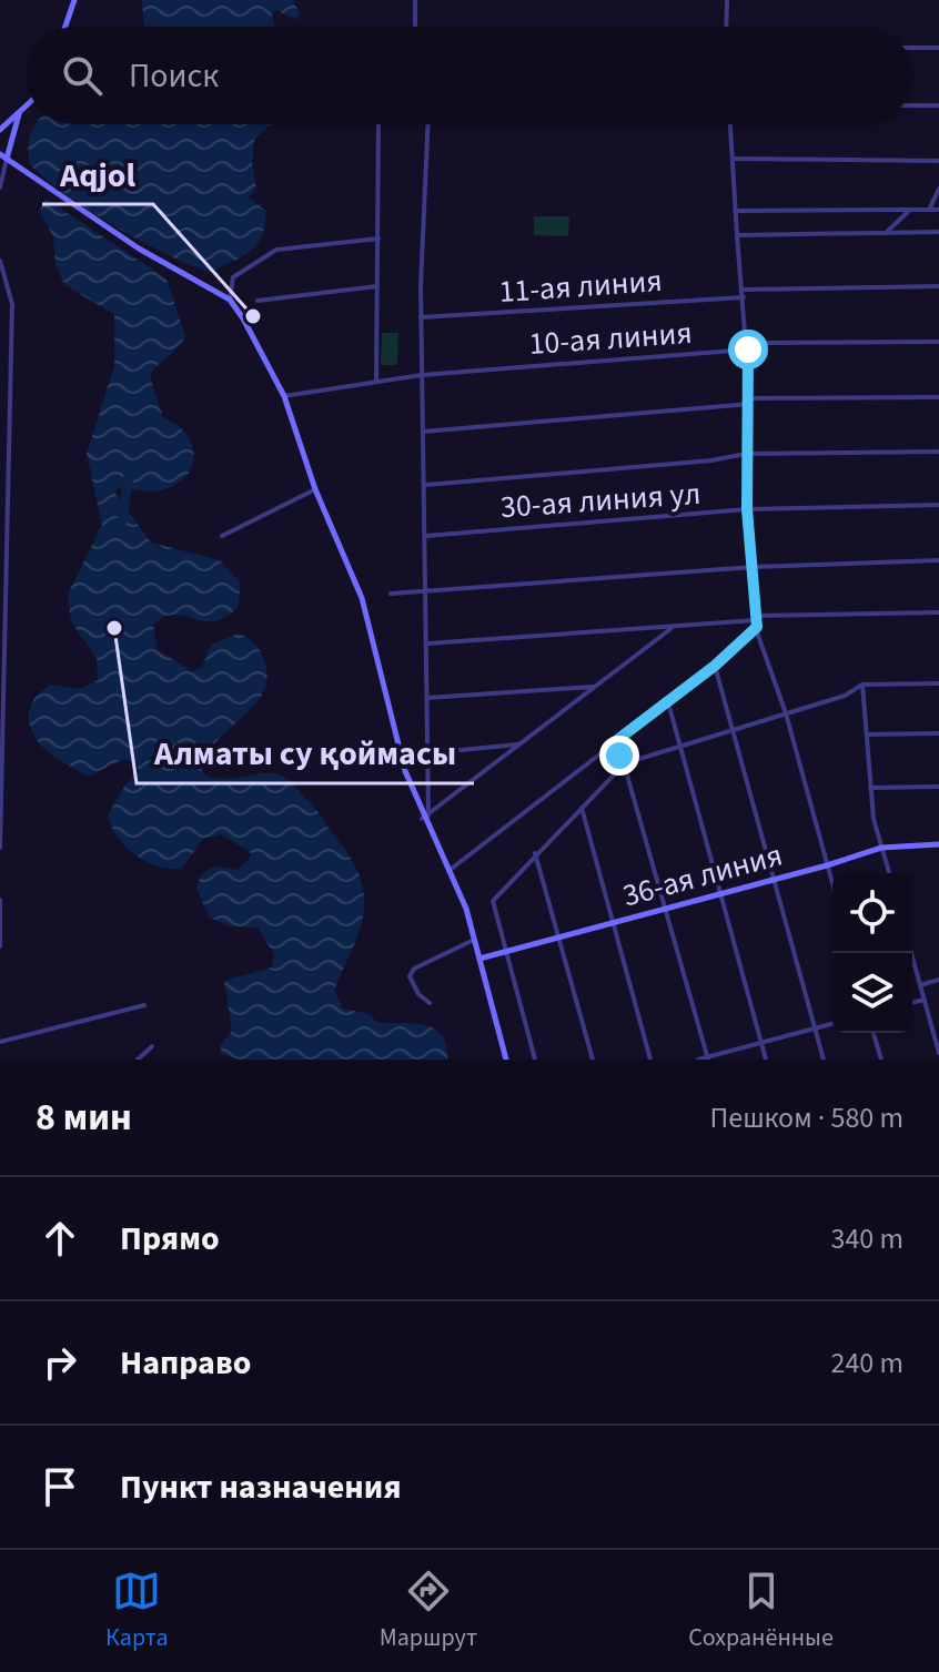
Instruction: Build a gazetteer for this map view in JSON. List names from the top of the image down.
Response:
{
  "streets": {
    "street": [
      "11-ая линия",
      "10-ая линия",
      "30-ая линия ул",
      "36-ая линия"
    ]
  },
  "places": ["Aqjol", "Алматы су қоймасы"],
  "page": {
    "search": "Поиск",
    "heading": ["8 мин", "Пешком · 580 m"],
    "list": [
      ["Прямо", "340 m"],
      ["Направо", "240 m"],
      "Пункт назначения"
    ],
    "nav": ["Карта", "Маршрут", "Сохранённые"]
  }
}
